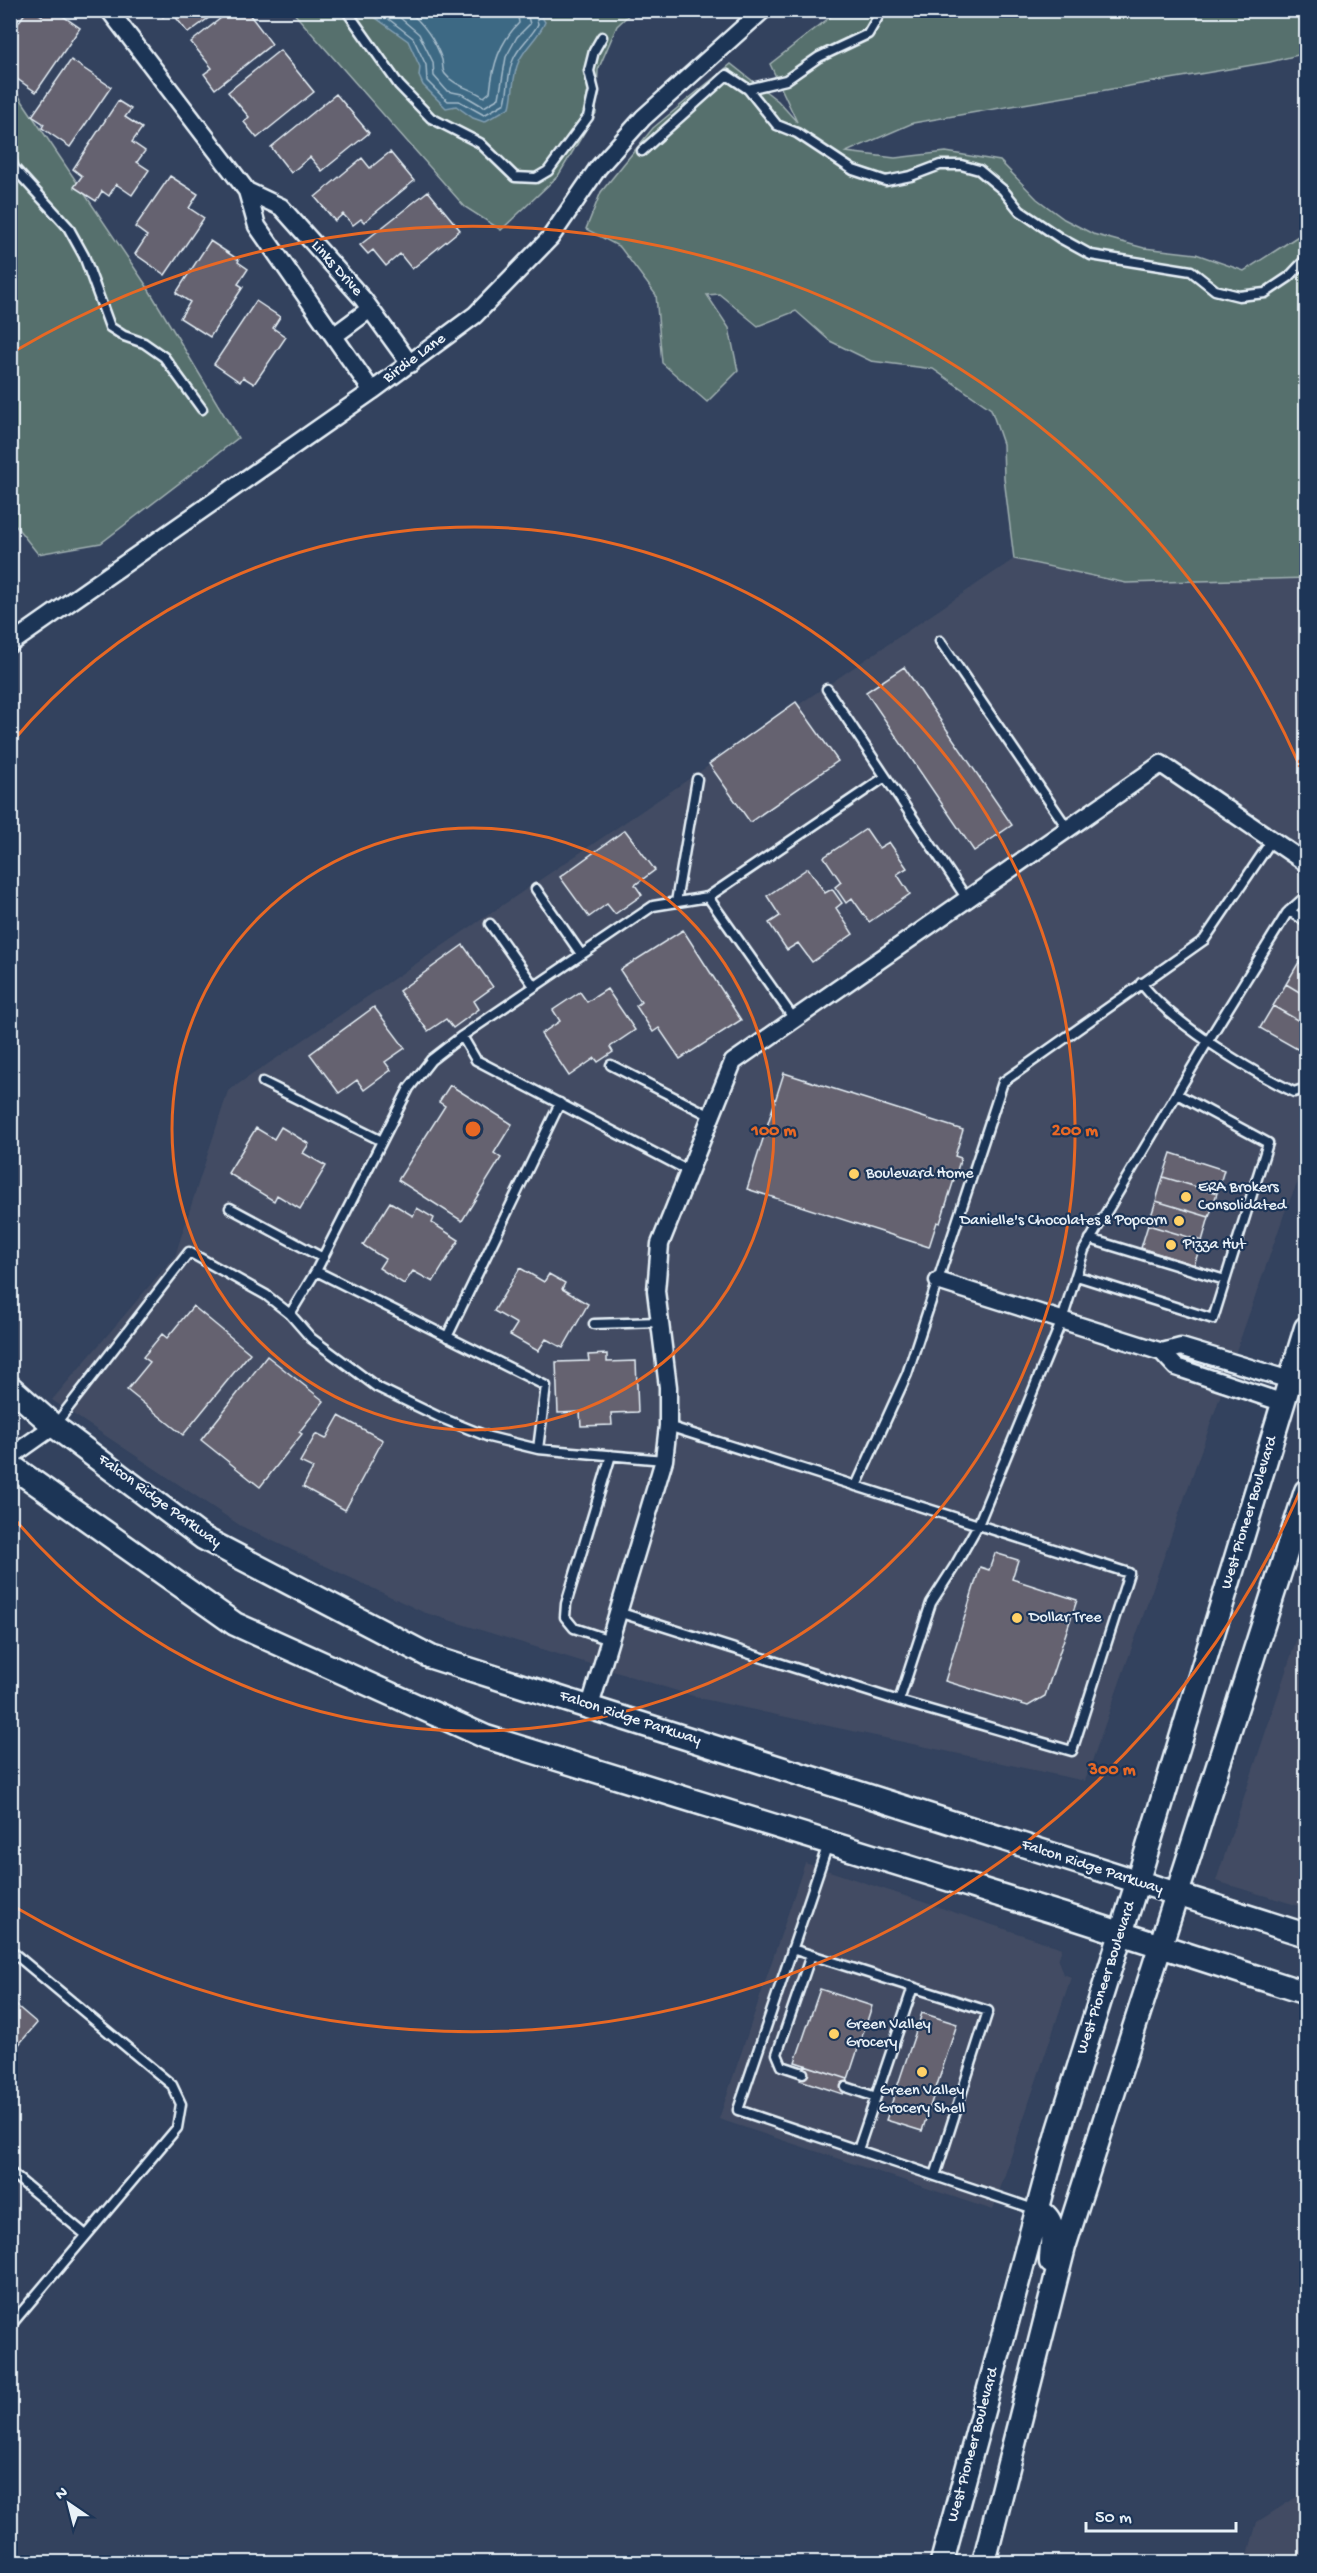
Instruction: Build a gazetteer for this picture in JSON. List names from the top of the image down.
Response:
{
  "streets": {
    "main road": ["Falcon Ridge Parkway", "West Pioneer Boulevard"],
    "street": ["Links Drive", "Birdie Lane"]
  },
  "crossings": [
    ["Links Drive", "Birdie Lane"],
    ["Falcon Ridge Parkway", "West Pioneer Boulevard"]
  ],
  "places": [
    "Boulevard Home",
    "ERA Brokers Consolidated",
    "Danielle's Chocolates & Popcorn",
    "Pizza Hut",
    "Dollar Tree",
    "Green Valley Grocery",
    "Green Valley Grocery Shell"
  ],
  "scale_bar": "50 m",
  "north": "top left",
  "rings": ["100 m", "200 m", "300 m"]
}
